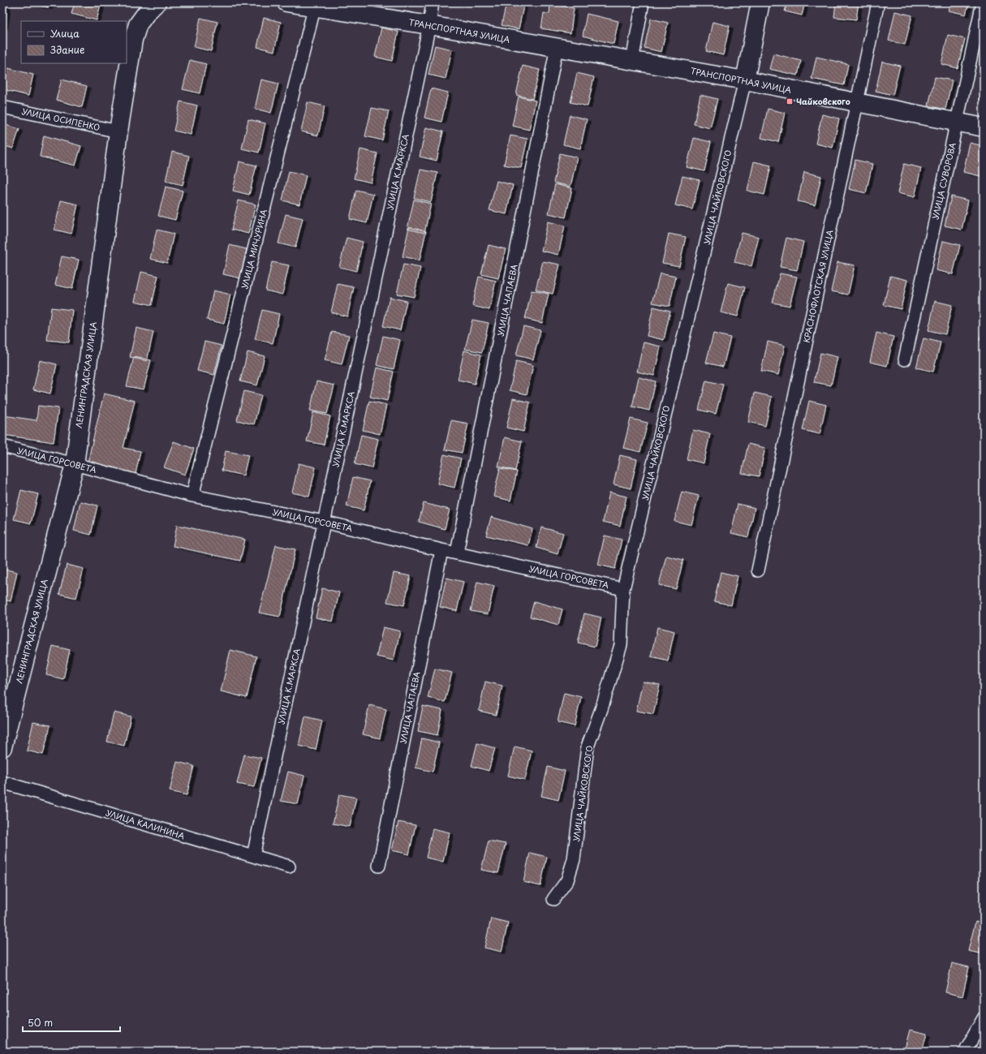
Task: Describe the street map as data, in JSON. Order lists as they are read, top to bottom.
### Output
{
  "streets": {
    "street": [
      "ТРАНСПОРТНАЯ УЛИЦА",
      "УЛИЦА ОСИПЕНКО",
      "УЛИЦА К.МАРКСА",
      "УЛИЦА СУВОРОВА",
      "УЛИЦА ЧАЙКОВСКОГО",
      "УЛИЦА МИЧУРИНА",
      "КРАСНОФЛОТСКАЯ УЛИЦА",
      "УЛИЦА ЧАПАЕВА",
      "ЛЕНИНГРАДСКАЯ УЛИЦА",
      "УЛИЦА ГОРСОВЕТА",
      "УЛИЦА КАЛИНИНА"
    ]
  },
  "crossings": [
    ["ТРАНСПОРТНАЯ УЛИЦА", "УЛИЦА К.МАРКСА"],
    ["ТРАНСПОРТНАЯ УЛИЦА", "УЛИЦА СУВОРОВА"],
    ["ТРАНСПОРТНАЯ УЛИЦА", "УЛИЦА ЧАЙКОВСКОГО"],
    ["ТРАНСПОРТНАЯ УЛИЦА", "УЛИЦА МИЧУРИНА"],
    ["ТРАНСПОРТНАЯ УЛИЦА", "КРАСНОФЛОТСКАЯ УЛИЦА"],
    ["ТРАНСПОРТНАЯ УЛИЦА", "УЛИЦА ЧАПАЕВА"],
    ["УЛИЦА ОСИПЕНКО", "ЛЕНИНГРАДСКАЯ УЛИЦА"],
    ["УЛИЦА К.МАРКСА", "УЛИЦА ГОРСОВЕТА"],
    ["УЛИЦА К.МАРКСА", "УЛИЦА КАЛИНИНА"],
    ["УЛИЦА ЧАЙКОВСКОГО", "УЛИЦА ГОРСОВЕТА"],
    ["УЛИЦА МИЧУРИНА", "УЛИЦА ГОРСОВЕТА"],
    ["УЛИЦА ЧАПАЕВА", "УЛИЦА ГОРСОВЕТА"],
    ["ЛЕНИНГРАДСКАЯ УЛИЦА", "УЛИЦА ГОРСОВЕТА"]
  ],
  "places": {
    "transit": ["Чайковского"]
  },
  "legend": ["Улица", "Здание"],
  "scale_bar": "50 m"
}
